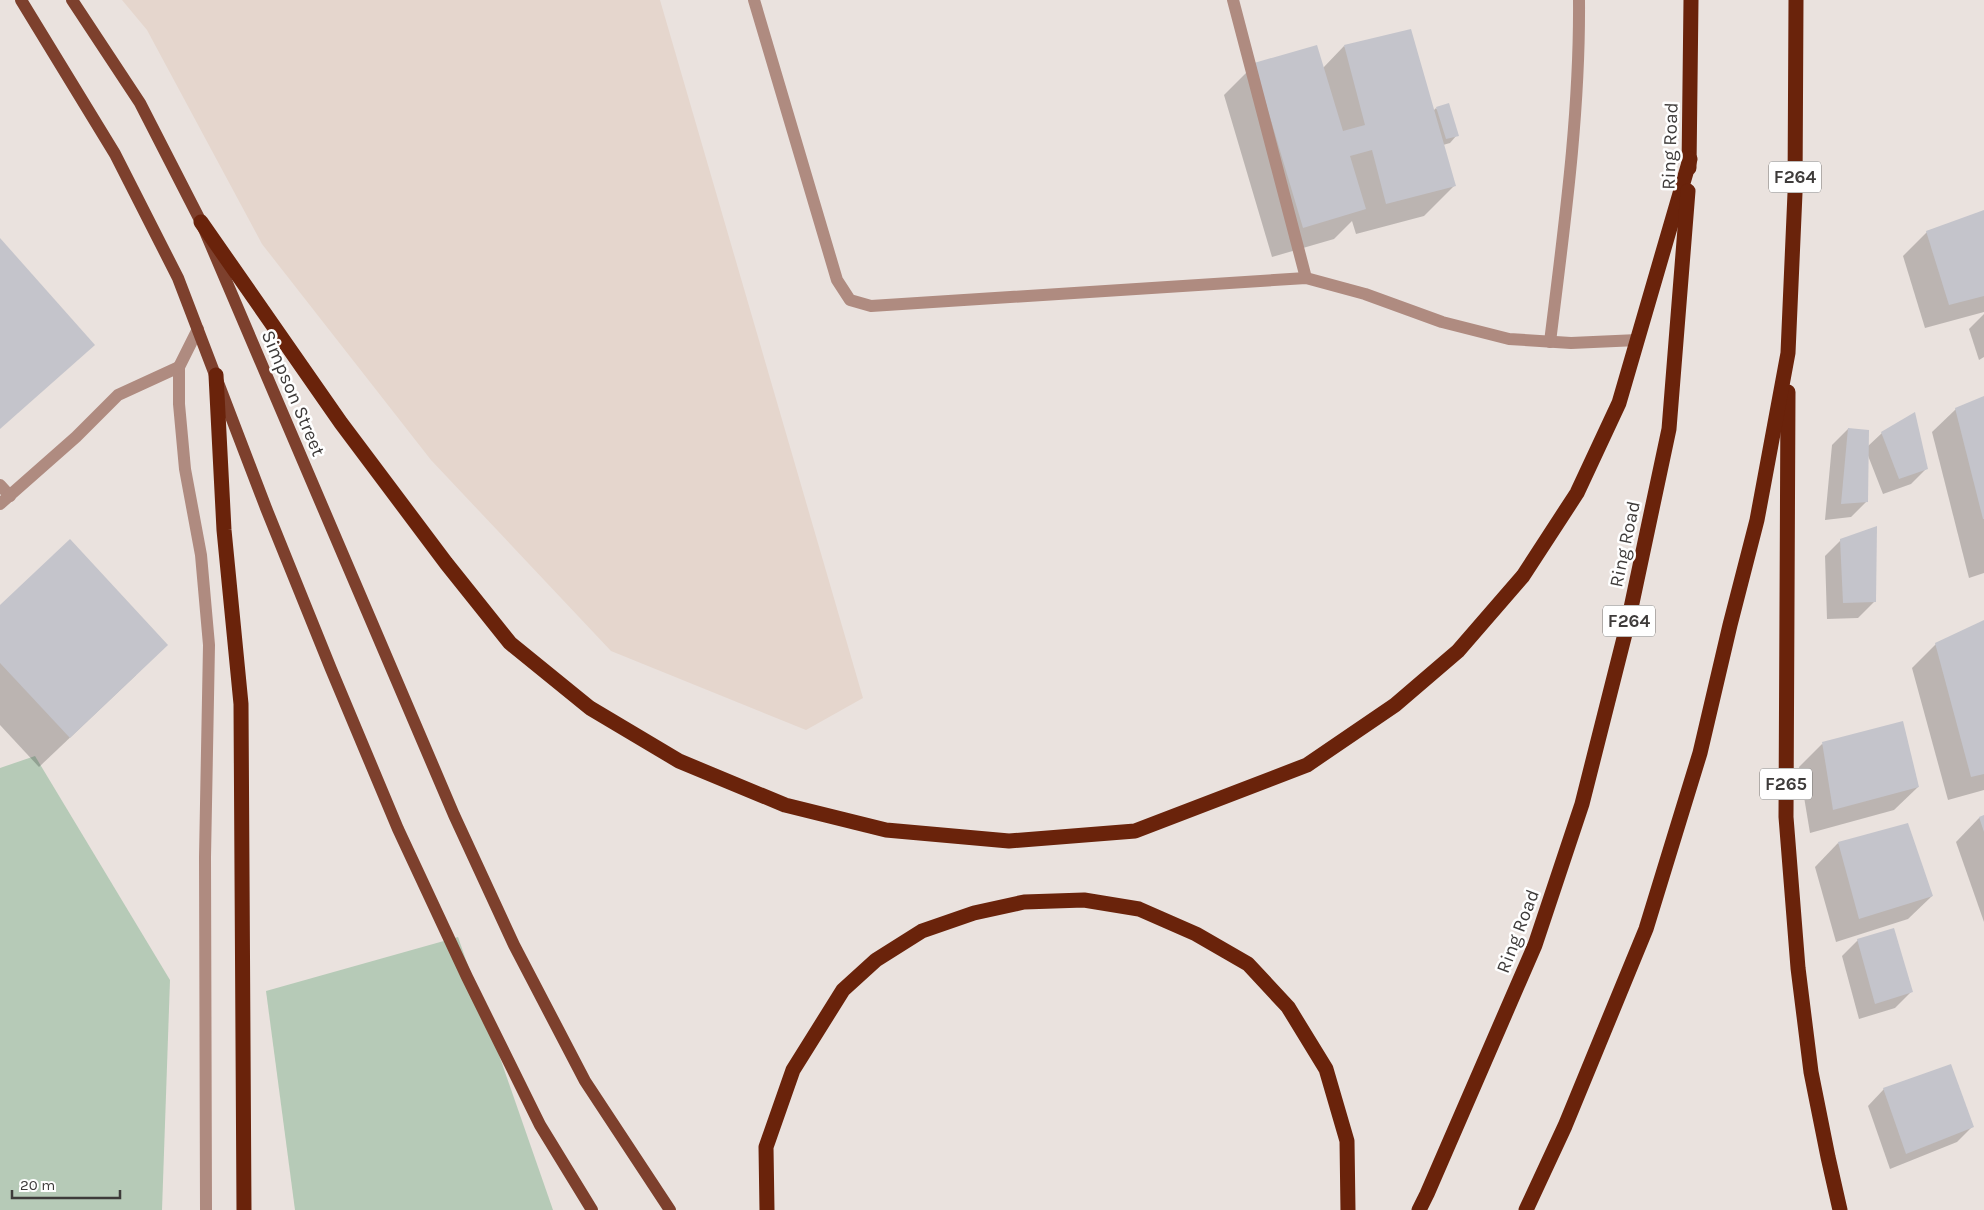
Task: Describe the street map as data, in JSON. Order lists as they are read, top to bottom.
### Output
{
  "streets": {
    "highway": ["Ring Road", "F264", "F265"],
    "main road": ["Simpson Street"]
  },
  "crossings": [
    ["F264", "F265"]
  ],
  "scale_bar": "20 m"
}
